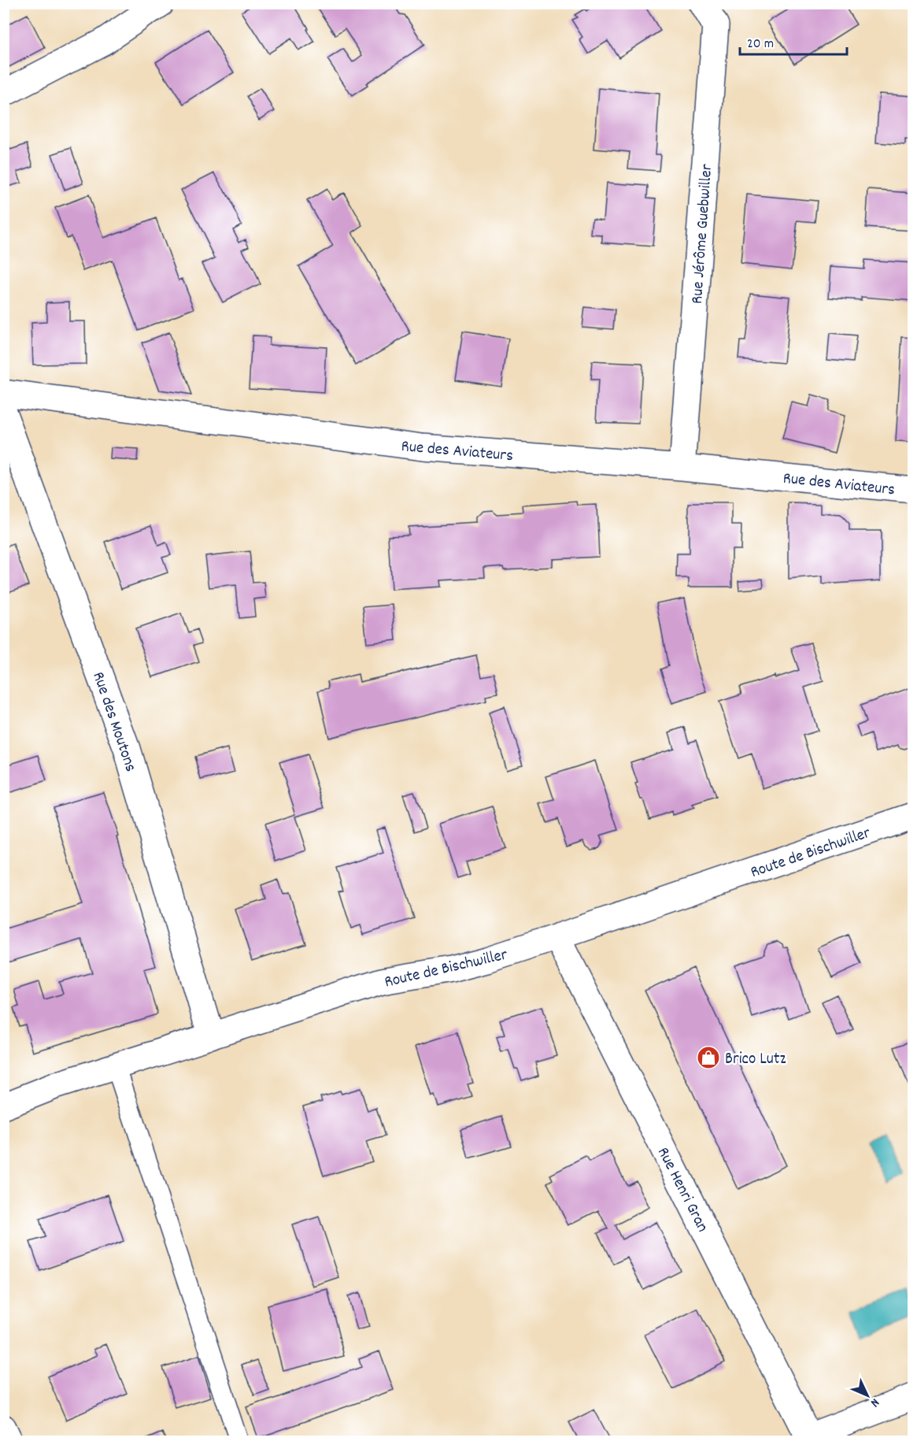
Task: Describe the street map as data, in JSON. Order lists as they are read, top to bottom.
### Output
{
  "streets": {
    "street": [
      "Rue Jérôme Guebwiller",
      "Rue des Aviateurs",
      "Rue des Moutons",
      "Route de Bischwiller",
      "Rue Henri Gran"
    ]
  },
  "crossings": [
    ["Rue Jérôme Guebwiller", "Rue des Aviateurs"],
    ["Rue des Moutons", "Route de Bischwiller"],
    ["Route de Bischwiller", "Rue Henri Gran"]
  ],
  "places": {
    "shop": ["Brico Lutz"]
  },
  "scale_bar": "20 m",
  "north": "bottom right"
}
